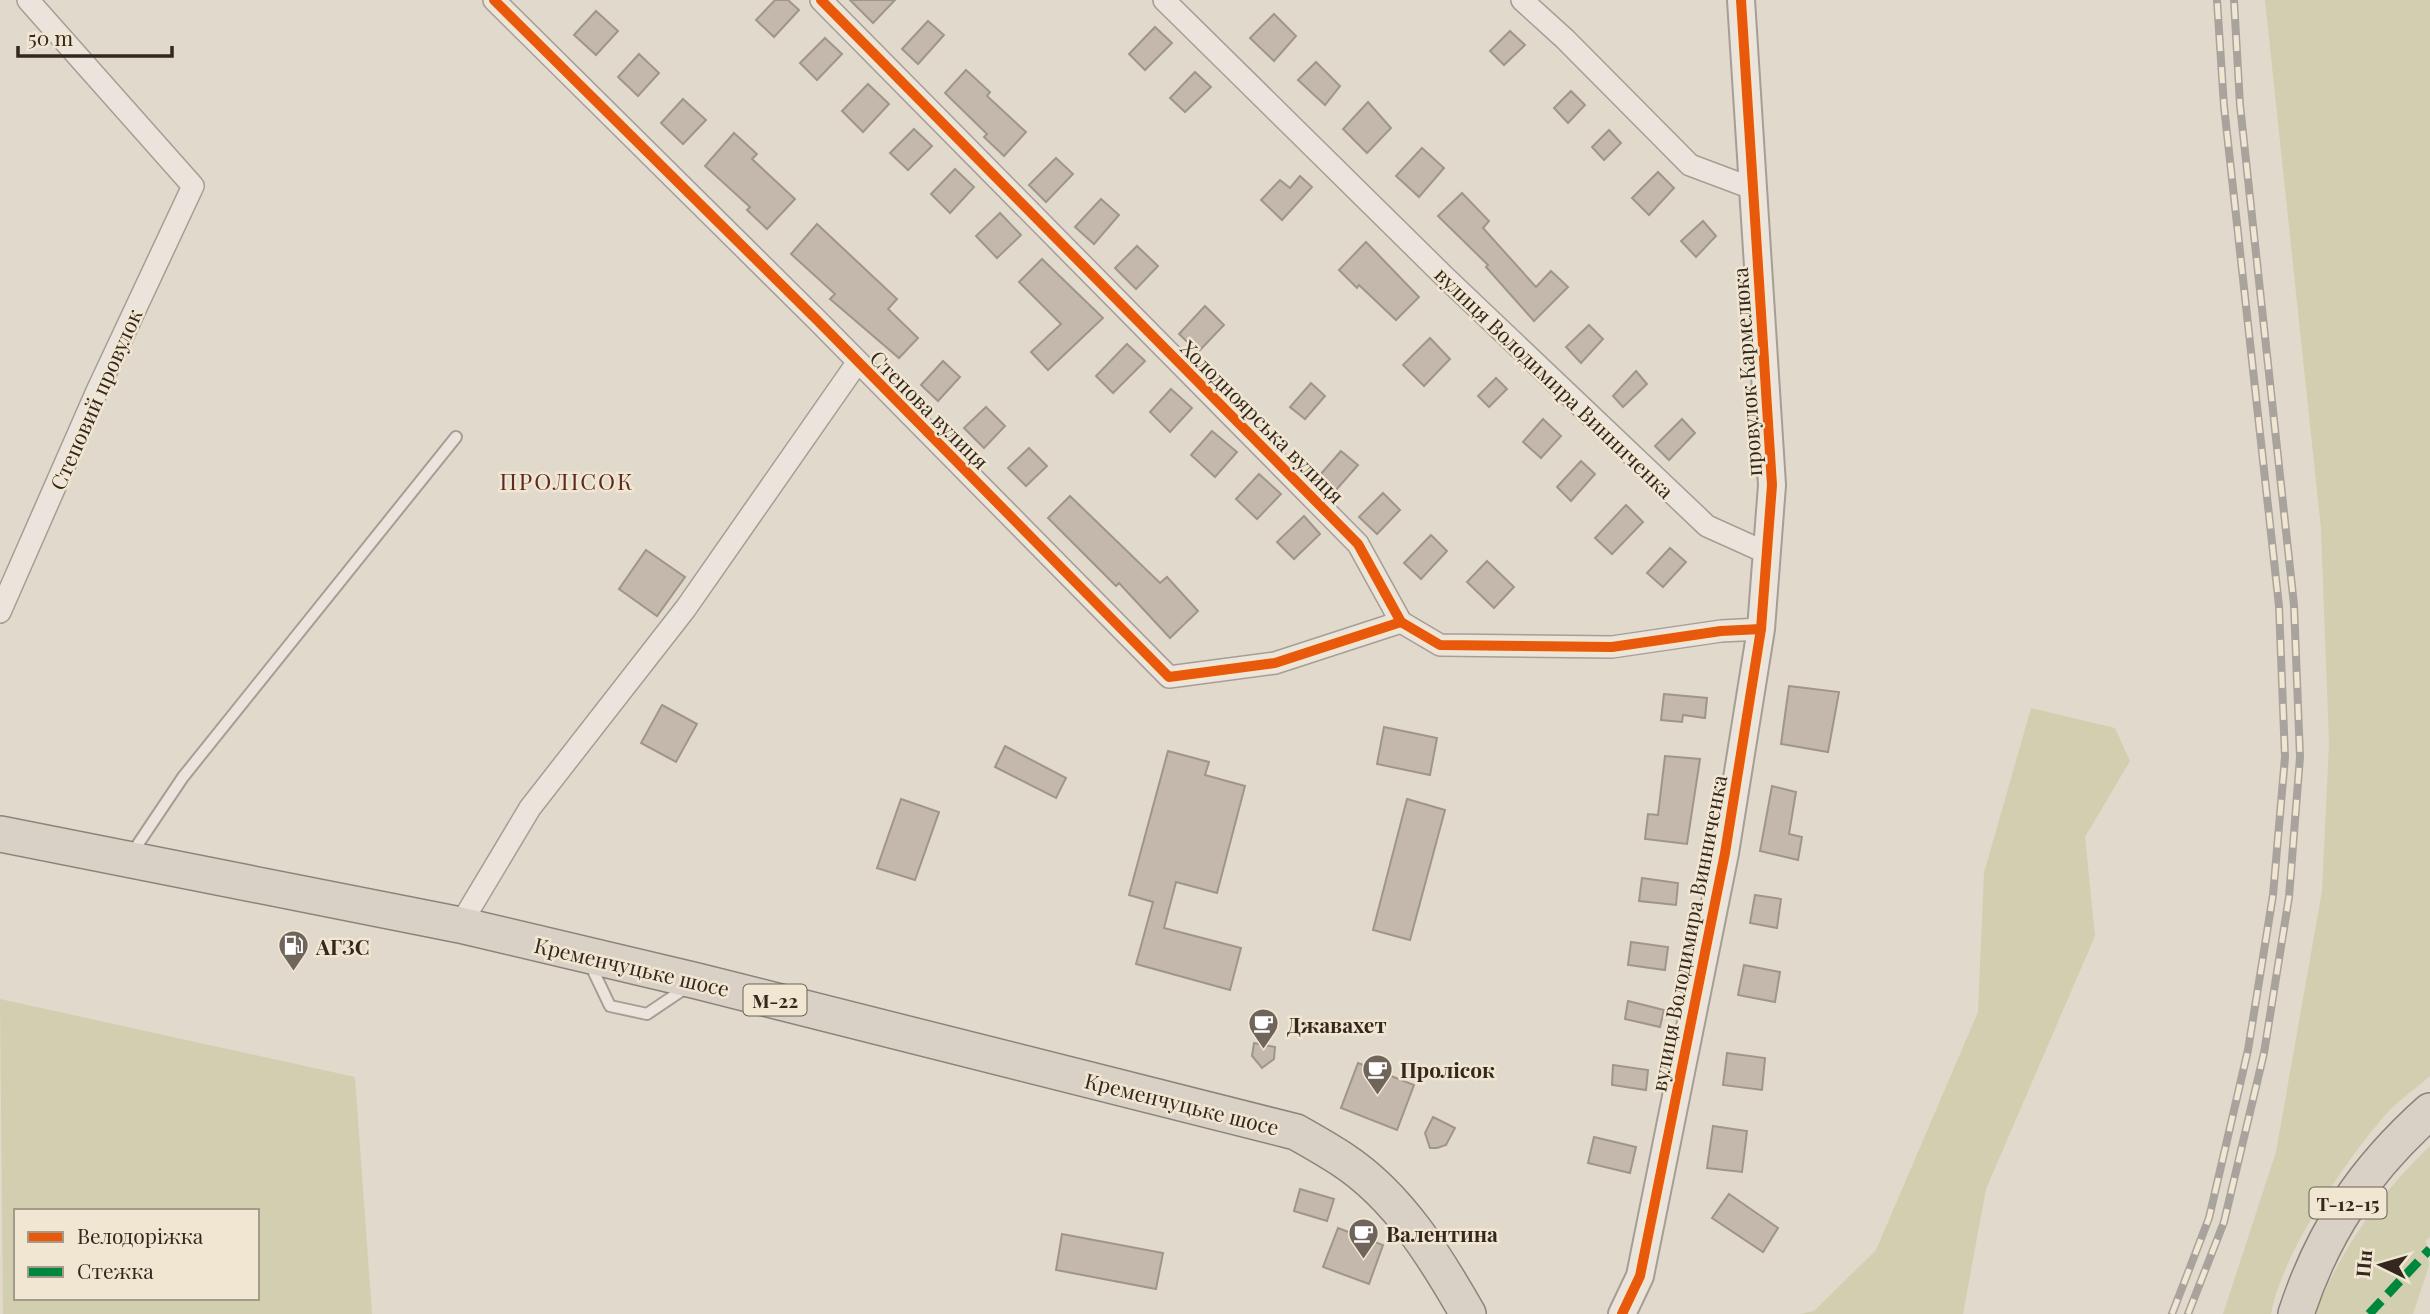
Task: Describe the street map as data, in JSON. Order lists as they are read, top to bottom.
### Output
{
  "streets": {
    "highway": ["Кременчуцьке шосе", "М-22", "Т-12-15"],
    "street": [
      "провулок Кармелюка",
      "вулиця Володимира Винниченка",
      "Степовий провулок",
      "Степова вулиця",
      "Холодноярська вулиця"
    ]
  },
  "crossings": [
    ["провулок Кармелюка", "вулиця Володимира Винниченка"],
    ["Степова вулиця", "Холодноярська вулиця"]
  ],
  "districts": ["ПРОЛІСОК"],
  "places": {
    "fuel station": ["АГЗС"],
    "cafe": ["Джавахет", "Пролісок", "Валентина"]
  },
  "legend": ["Велодоріжка", "Стежка"],
  "scale_bar": "50 m",
  "north": "left"
}
